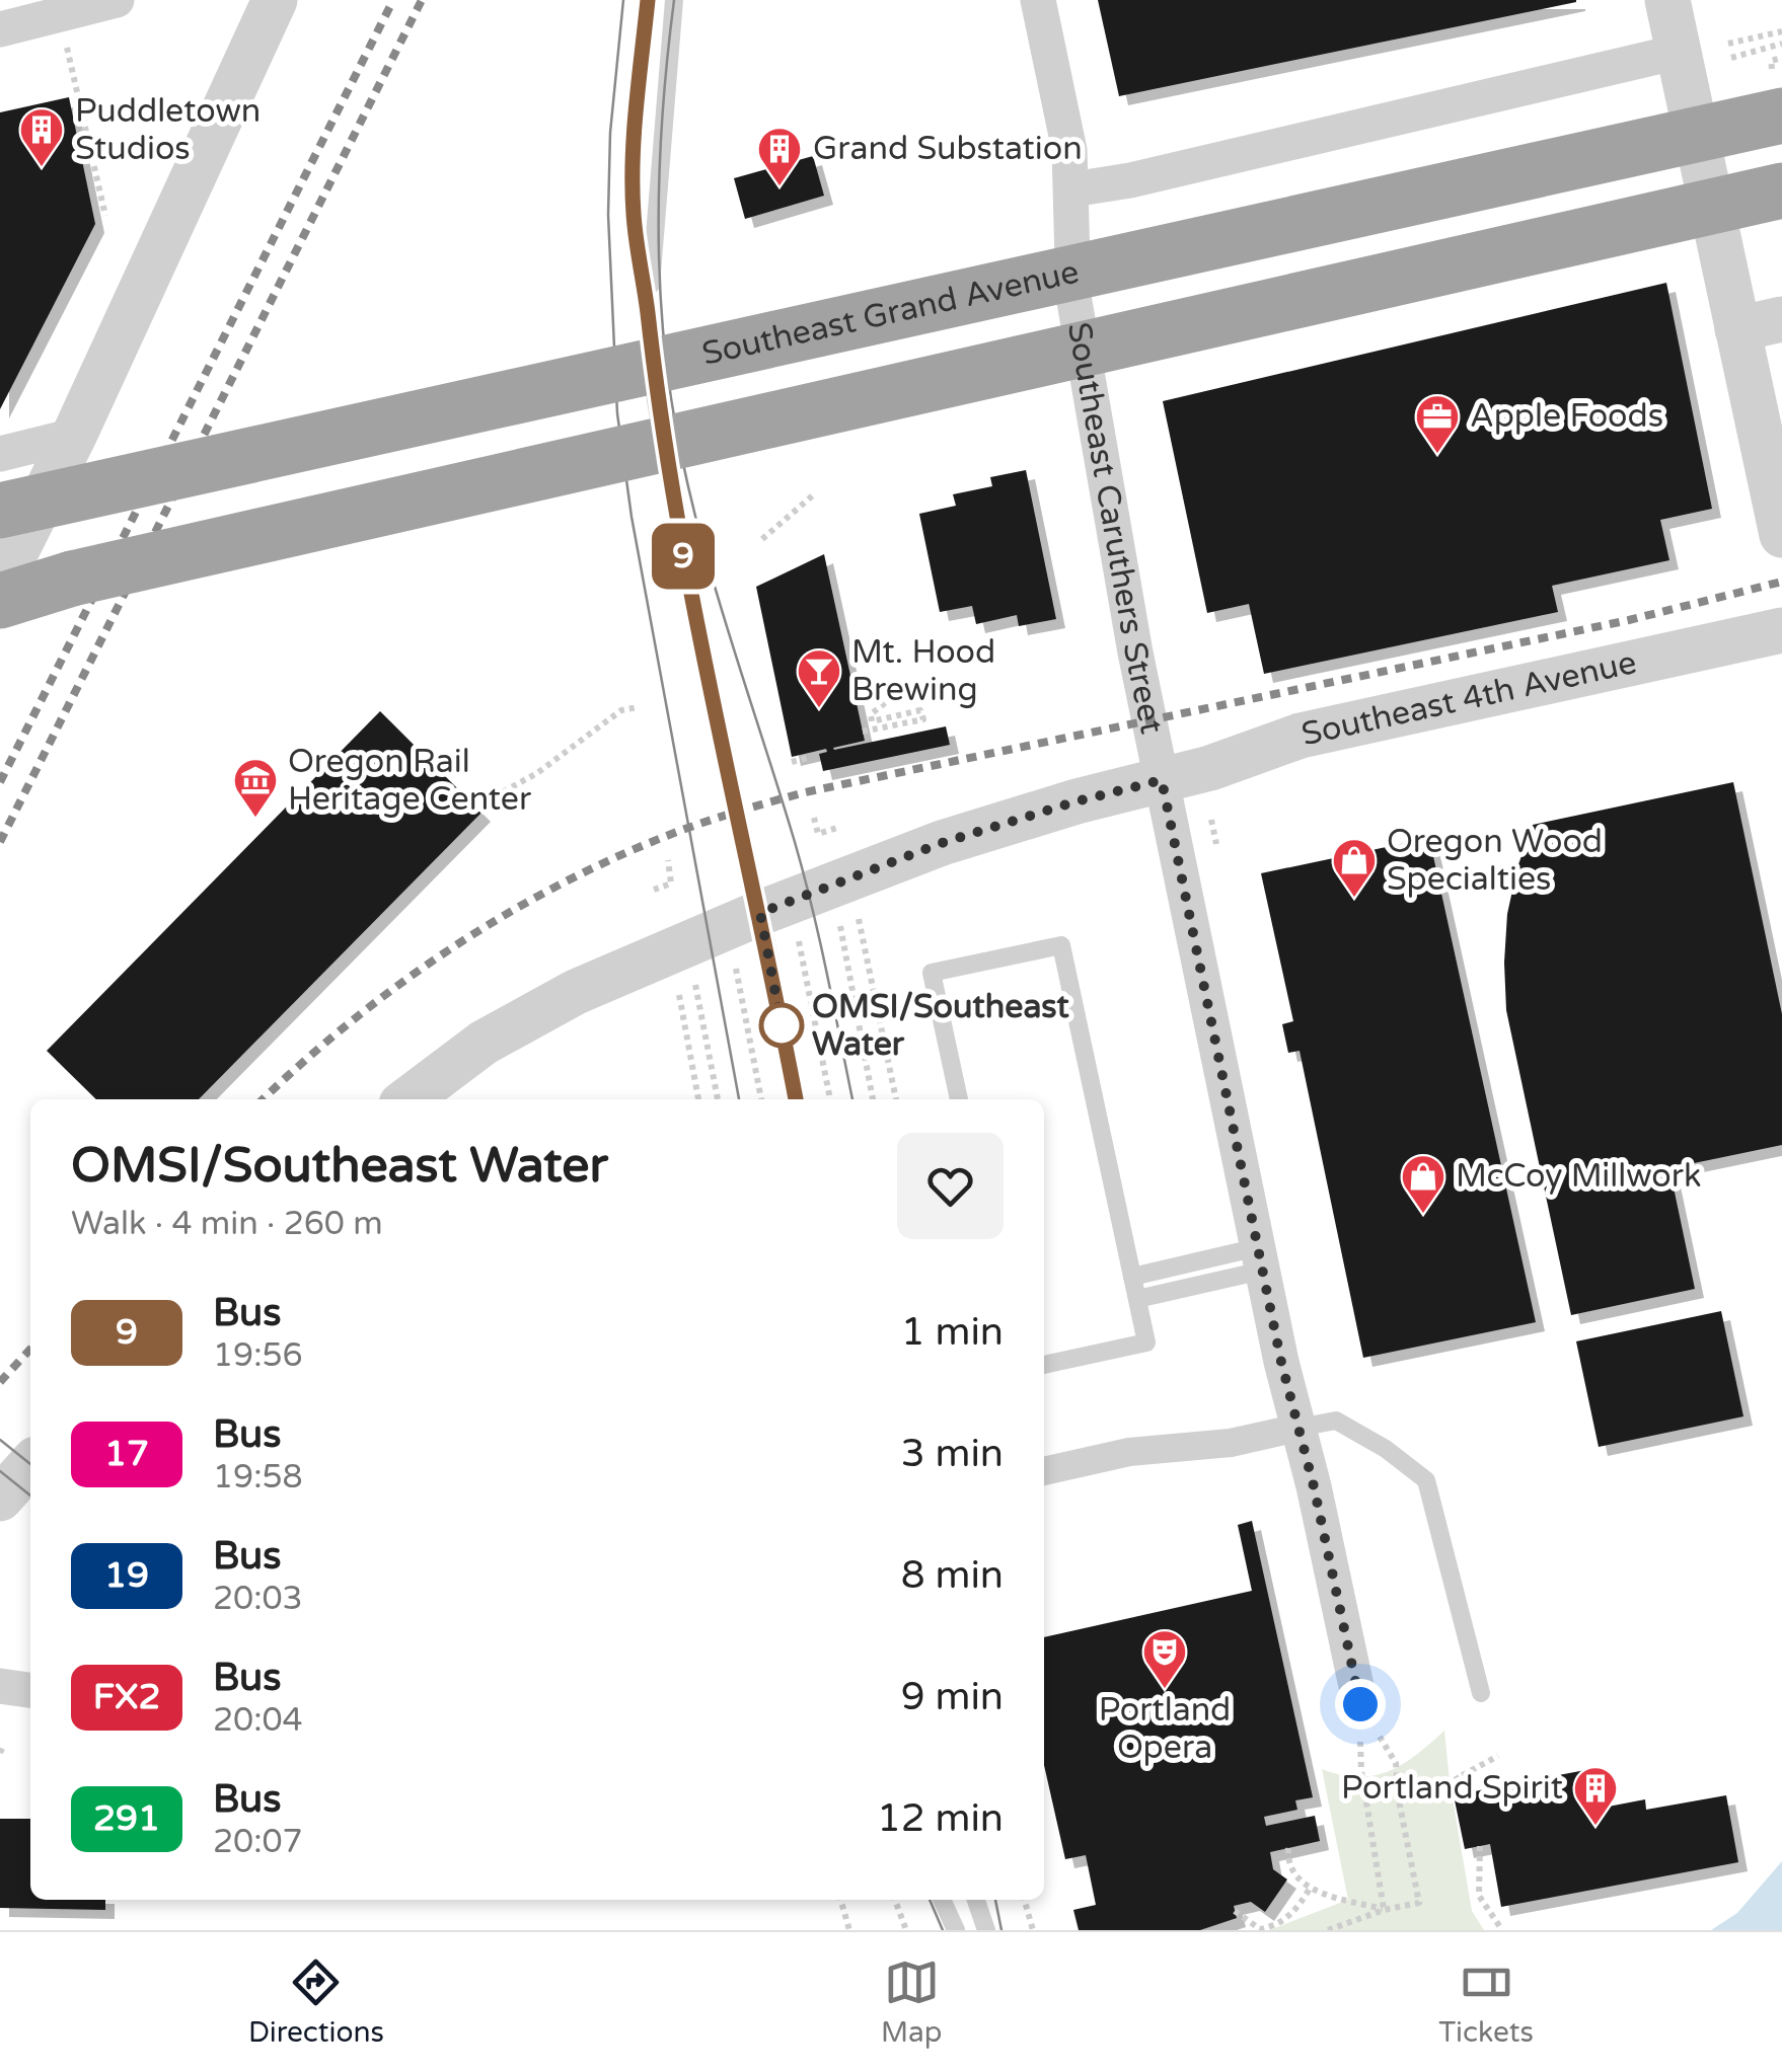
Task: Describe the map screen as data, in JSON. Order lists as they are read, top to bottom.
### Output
{
  "streets": {
    "highway": ["Southeast Grand Avenue"],
    "street": ["Southeast Caruthers Street", "Southeast 4th Avenue"]
  },
  "crossings": [
    ["Southeast Caruthers Street", "Southeast 4th Avenue"]
  ],
  "places": {
    "building": ["Puddletown Studios", "Grand Substation", "Portland Spirit"],
    "office": ["Apple Foods"],
    "bar": ["Mt. Hood Brewing"],
    "museum": ["Oregon Rail Heritage Center"],
    "shop": ["Oregon Wood Specialties", "McCoy Millwork"],
    "other": ["OMSI/Southeast Water"],
    "theatre": ["Portland Opera"]
  },
  "lines": ["bus line 9"],
  "page": {
    "on_map": "9",
    "heading": ["OMSI/Southeast Water", "Walk · 4 min · 260 m"],
    "list": [
      {
        "mark": "9",
        "name": "Bus",
        "note": "19:56",
        "value": "1 min"
      },
      {
        "mark": "17",
        "name": "Bus",
        "note": "19:58",
        "value": "3 min"
      },
      {
        "mark": "19",
        "name": "Bus",
        "note": "20:03",
        "value": "8 min"
      },
      {
        "mark": "FX2",
        "name": "Bus",
        "note": "20:04",
        "value": "9 min"
      },
      {
        "mark": "291",
        "name": "Bus",
        "note": "20:07",
        "value": "12 min"
      }
    ],
    "tabs": ["Directions", "Map", "Tickets"]
  }
}
